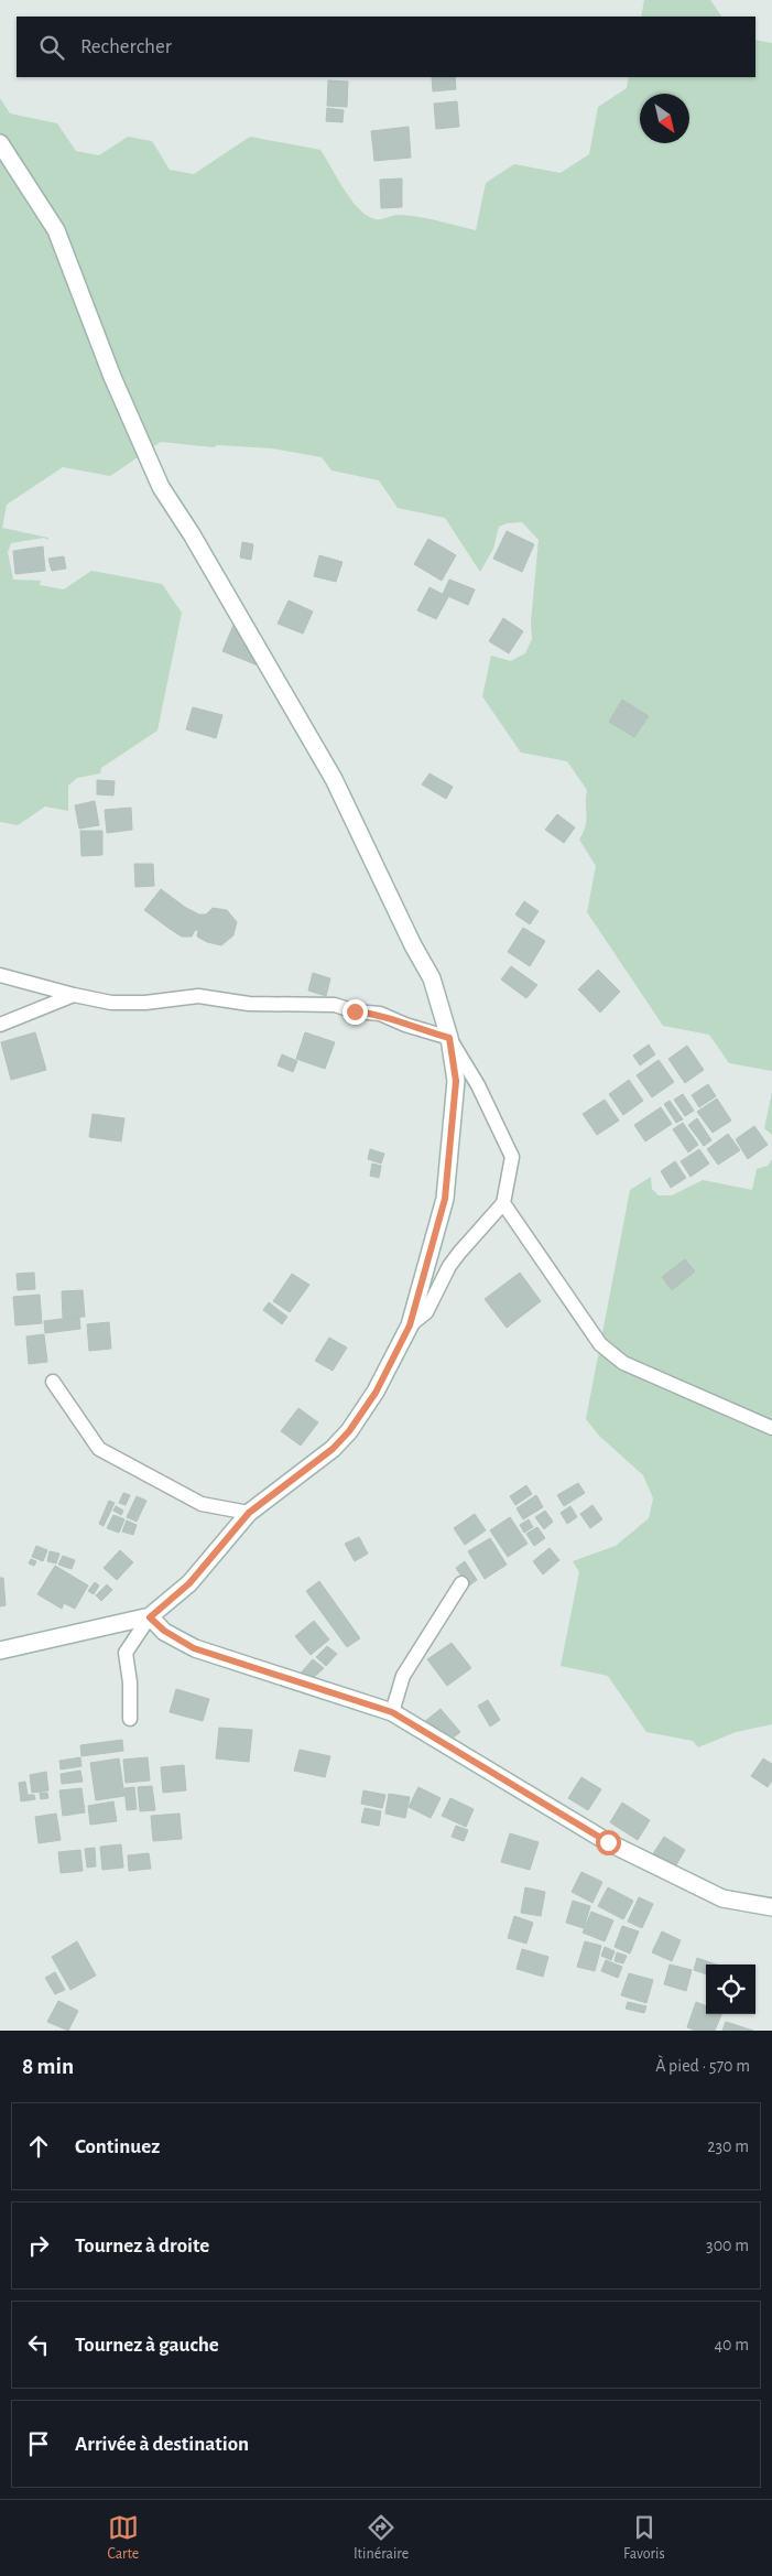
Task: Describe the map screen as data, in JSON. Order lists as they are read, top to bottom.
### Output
{
  "north": "bottom right",
  "page": {
    "search": "Rechercher",
    "heading": ["8 min", "À pied · 570 m"],
    "list": [
      ["Continuez", "230 m"],
      ["Tournez à droite", "300 m"],
      ["Tournez à gauche", "40 m"],
      "Arrivée à destination"
    ],
    "nav": ["Carte", "Itinéraire", "Favoris"]
  }
}
